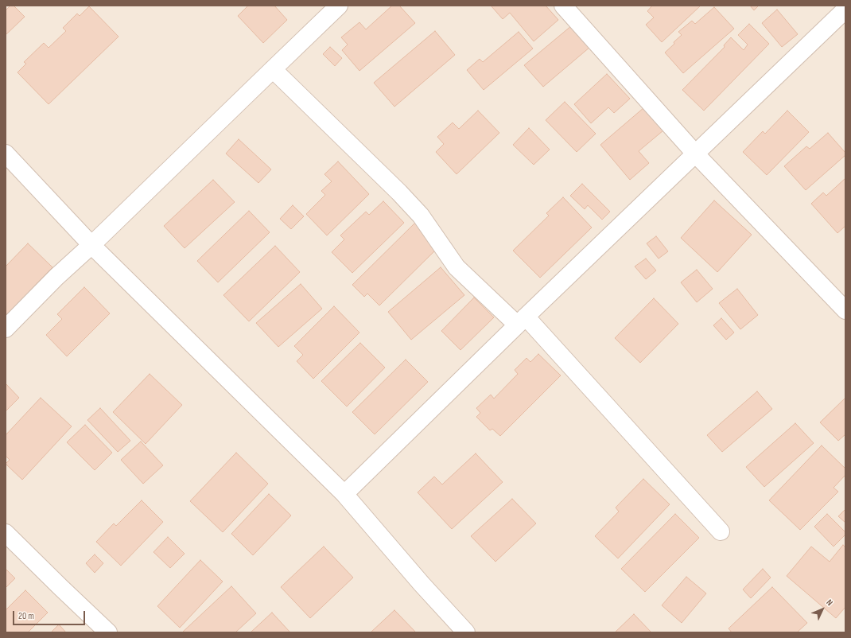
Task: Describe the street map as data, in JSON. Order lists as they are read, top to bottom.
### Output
{
  "scale_bar": "20 m",
  "north": "top right"
}
